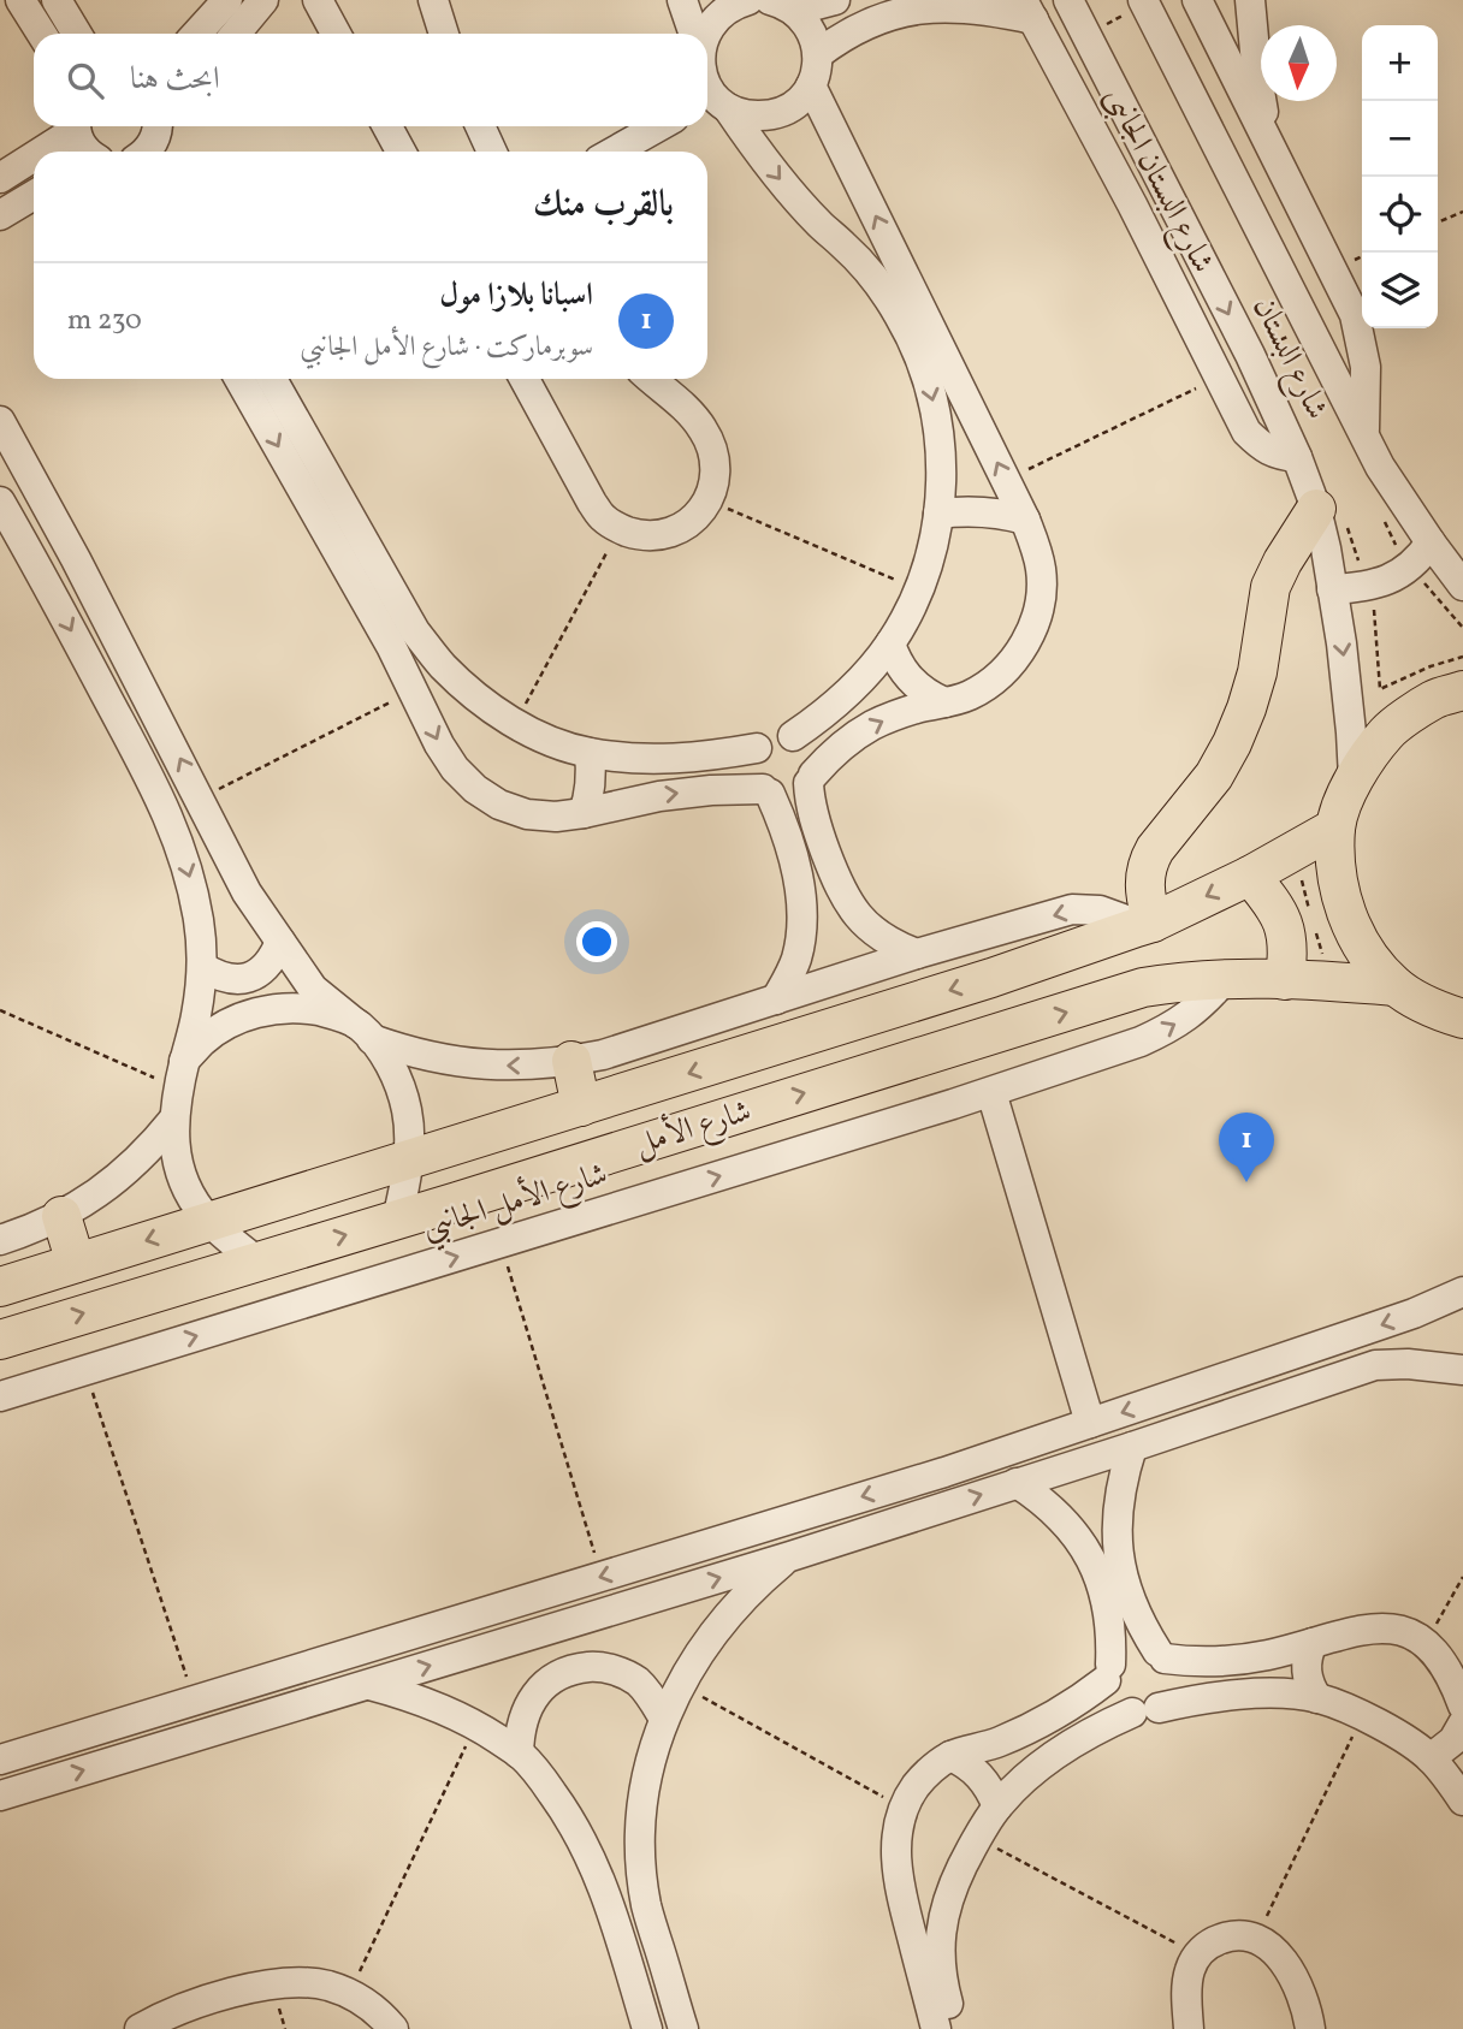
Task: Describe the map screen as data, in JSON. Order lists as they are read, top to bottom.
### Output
{
  "streets": {
    "main road": ["شارع الأمل"],
    "street": ["شارع البستان الجانبى", "شارع البستان", "شارع الأمل الجانبي"]
  },
  "crossings": [
    ["شارع البستان الجانبى", "شارع البستان"],
    ["شارع الأمل", "شارع الأمل الجانبي"]
  ],
  "north": "bottom",
  "page": {
    "map_buttons": ["+", "−"],
    "search": "ابحث هنا",
    "heading": "بالقرب منك",
    "list": [
      {
        "mark": "1",
        "name": "اسبانا بلازا مول",
        "note": "سوبرماركت · شارع الأمل الجانبي",
        "value": "230 m"
      }
    ],
    "pins": "1"
  }
}
